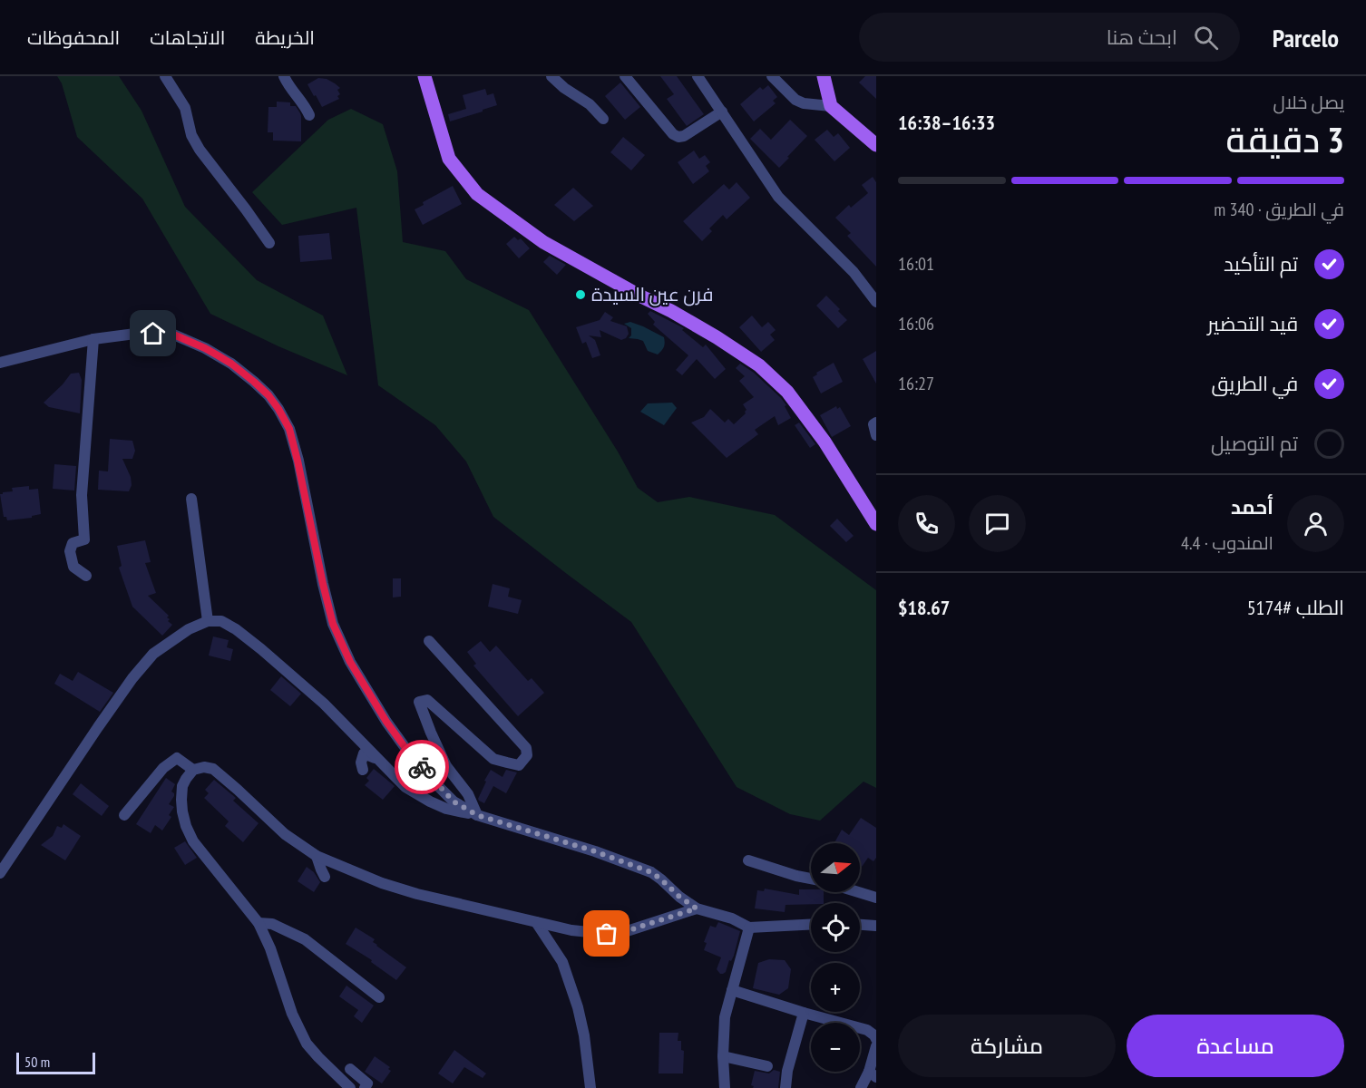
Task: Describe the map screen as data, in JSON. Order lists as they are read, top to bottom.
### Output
{
  "places": ["فرن عين السيدة"],
  "scale_bar": "50 m",
  "north": "right",
  "page": {
    "header": "Parcelo",
    "search": "ابحث هنا",
    "nav": ["الخريطة", "الاتجاهات", "المحفوظات"],
    "heading": ["3 دقيقة", "يصل خلال", "16:33–16:38"],
    "panel": [
      "أحمد",
      "المندوب · 4.4",
      "الطلب #5174",
      "$18.67"
    ],
    "bar": "في الطريق · 340 m",
    "list": [
      ["تم التأكيد", "16:01"],
      ["قيد التحضير", "16:06"],
      ["في الطريق", "16:27"],
      "تم التوصيل"
    ],
    "map_buttons": ["+", "−"],
    "buttons": ["مساعدة", "مشاركة"],
    "scale": "50 m"
  }
}
